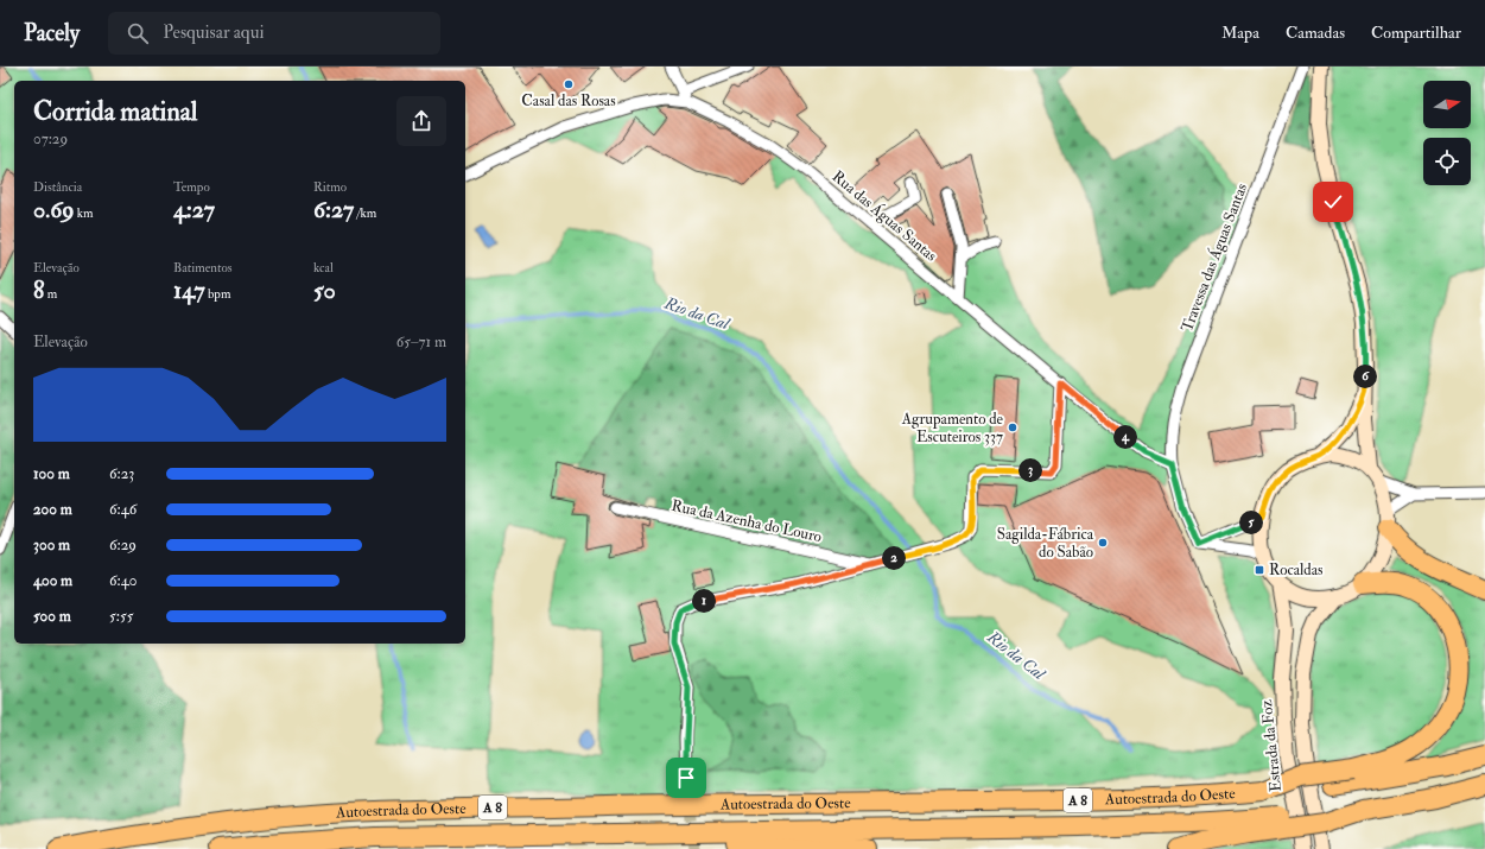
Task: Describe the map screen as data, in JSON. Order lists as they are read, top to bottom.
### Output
{
  "streets": {
    "highway": ["Autoestrada do Oeste", "A 8"],
    "main road": ["Estrada da Foz"],
    "street": ["Rua das Águas Santas", "Travessa das Águas Santas", "Rua da Azenha do Louro"]
  },
  "crossings": [
    ["Rua das Águas Santas", "Travessa das Águas Santas"]
  ],
  "water": ["Rio da Cal"],
  "places": {
    "other": ["Casal das Rosas", "Agrupamento de Escuteiros 337", "Sagilda-Fábrica do Sabão"],
    "transit": ["Rocaldas"]
  },
  "north": "right",
  "page": {
    "header": "Pacely",
    "search": "Pesquisar aqui",
    "nav": ["Mapa", "Camadas", "Compartilhar"],
    "heading": ["Corrida matinal", "07:29"],
    "stats": [
      ["Distância", "0.69 km"],
      ["Tempo", "4:27"],
      ["Ritmo", "6:27 /km"],
      ["Elevação", "8 m"],
      ["Batimentos", "147 bpm"],
      ["kcal", "50"]
    ],
    "chart": ["Elevação", "65–71 m"],
    "pins": [
      "6",
      "4",
      "3",
      "5",
      "2",
      "1"
    ],
    "list": [
      {
        "name": "100 m",
        "note": "6:23"
      },
      {
        "name": "200 m",
        "note": "6:46"
      },
      {
        "name": "300 m",
        "note": "6:29"
      },
      {
        "name": "400 m",
        "note": "6:40"
      },
      {
        "name": "500 m",
        "note": "5:55"
      }
    ]
  }
}
